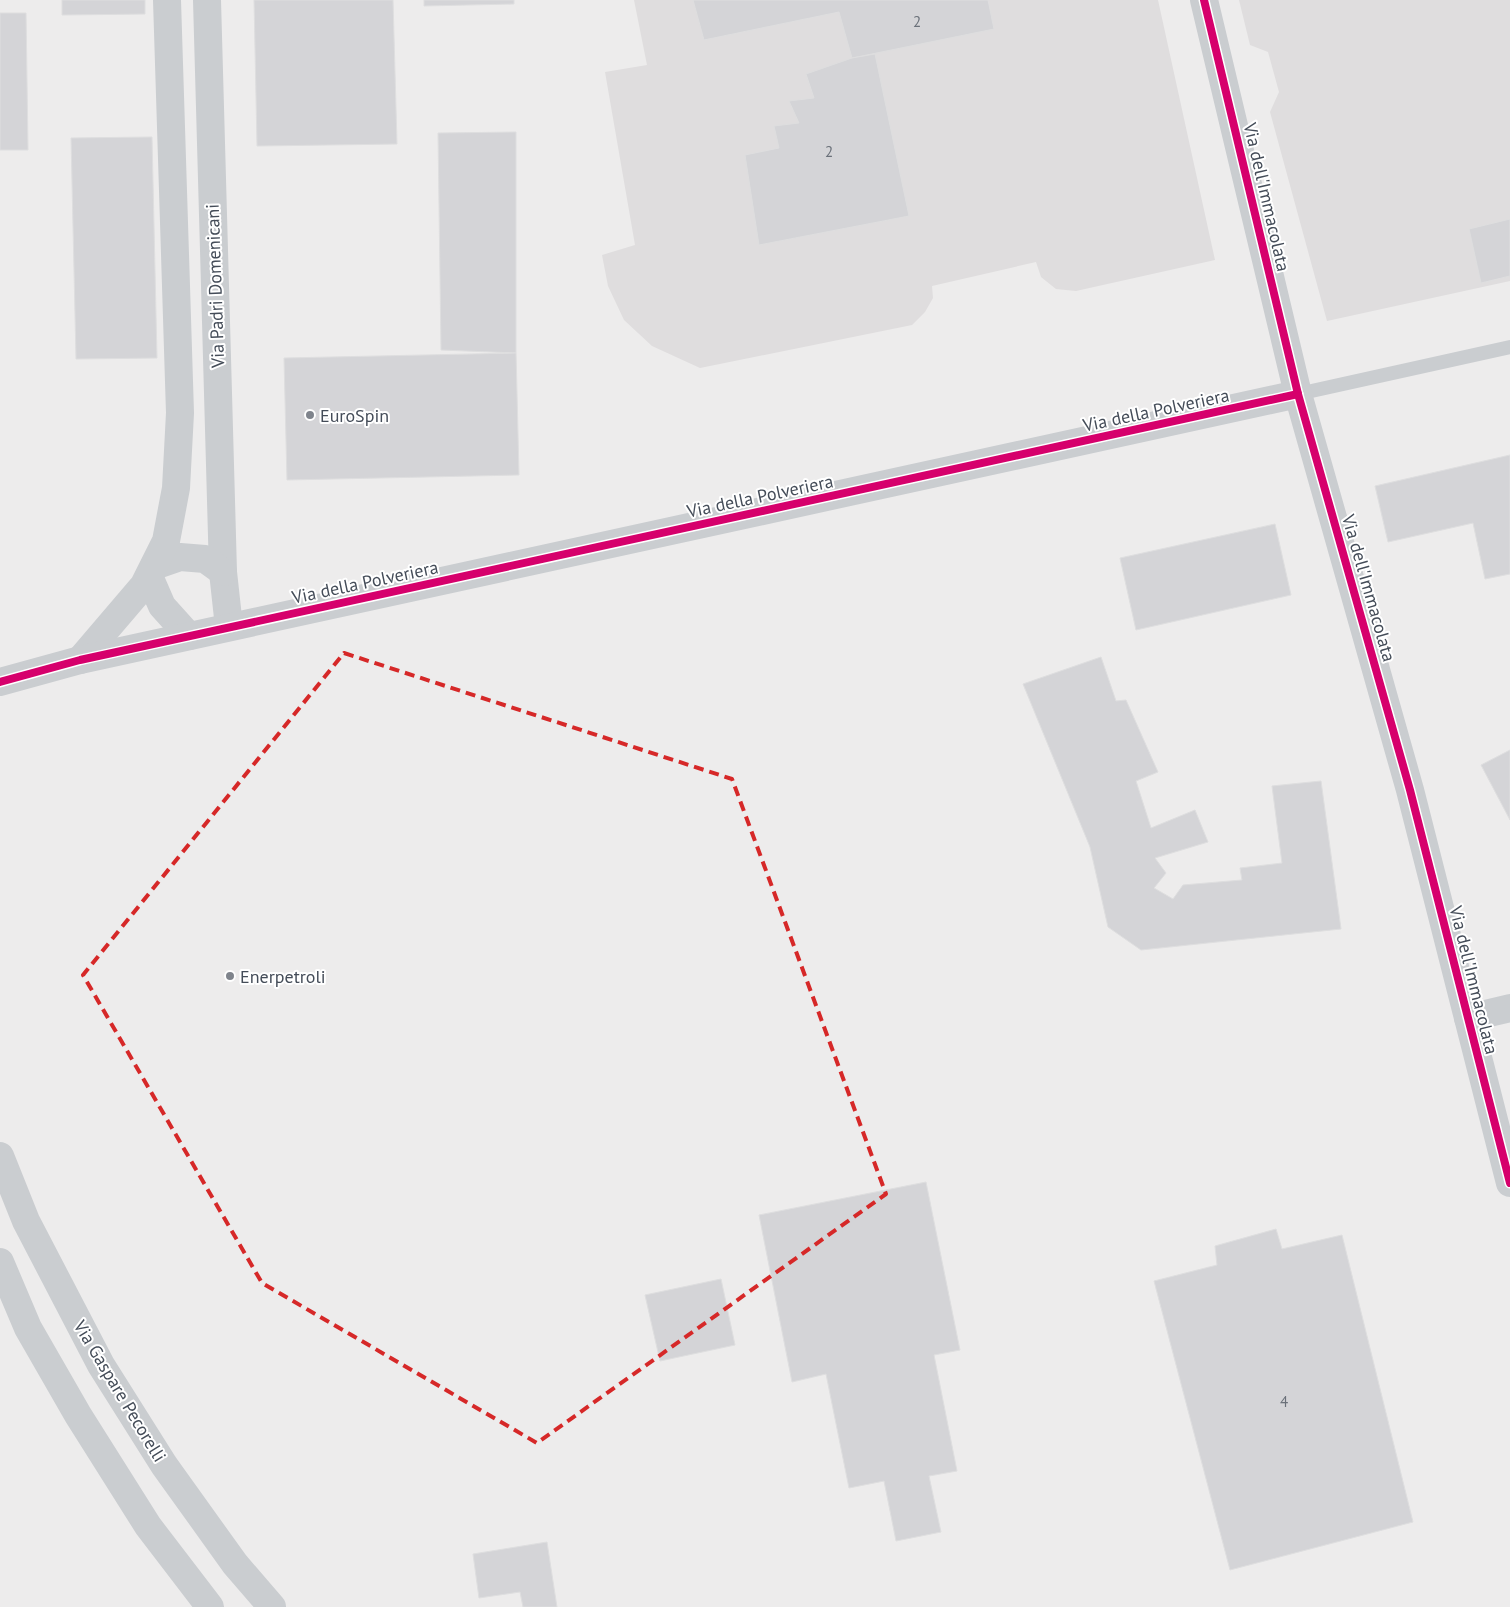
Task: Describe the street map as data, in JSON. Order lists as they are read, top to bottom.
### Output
{
  "streets": {
    "street": [
      "Via dell'Immacolata",
      "Via Padri Domenicani",
      "Via della Polveriera",
      "Via Gaspare Pecorelli"
    ]
  },
  "crossings": [
    ["Via dell'Immacolata", "Via della Polveriera"],
    ["Via Padri Domenicani", "Via della Polveriera"]
  ],
  "places": ["EuroSpin", "Enerpetroli"],
  "house_numbers": ["2", "2", "4"]
}
